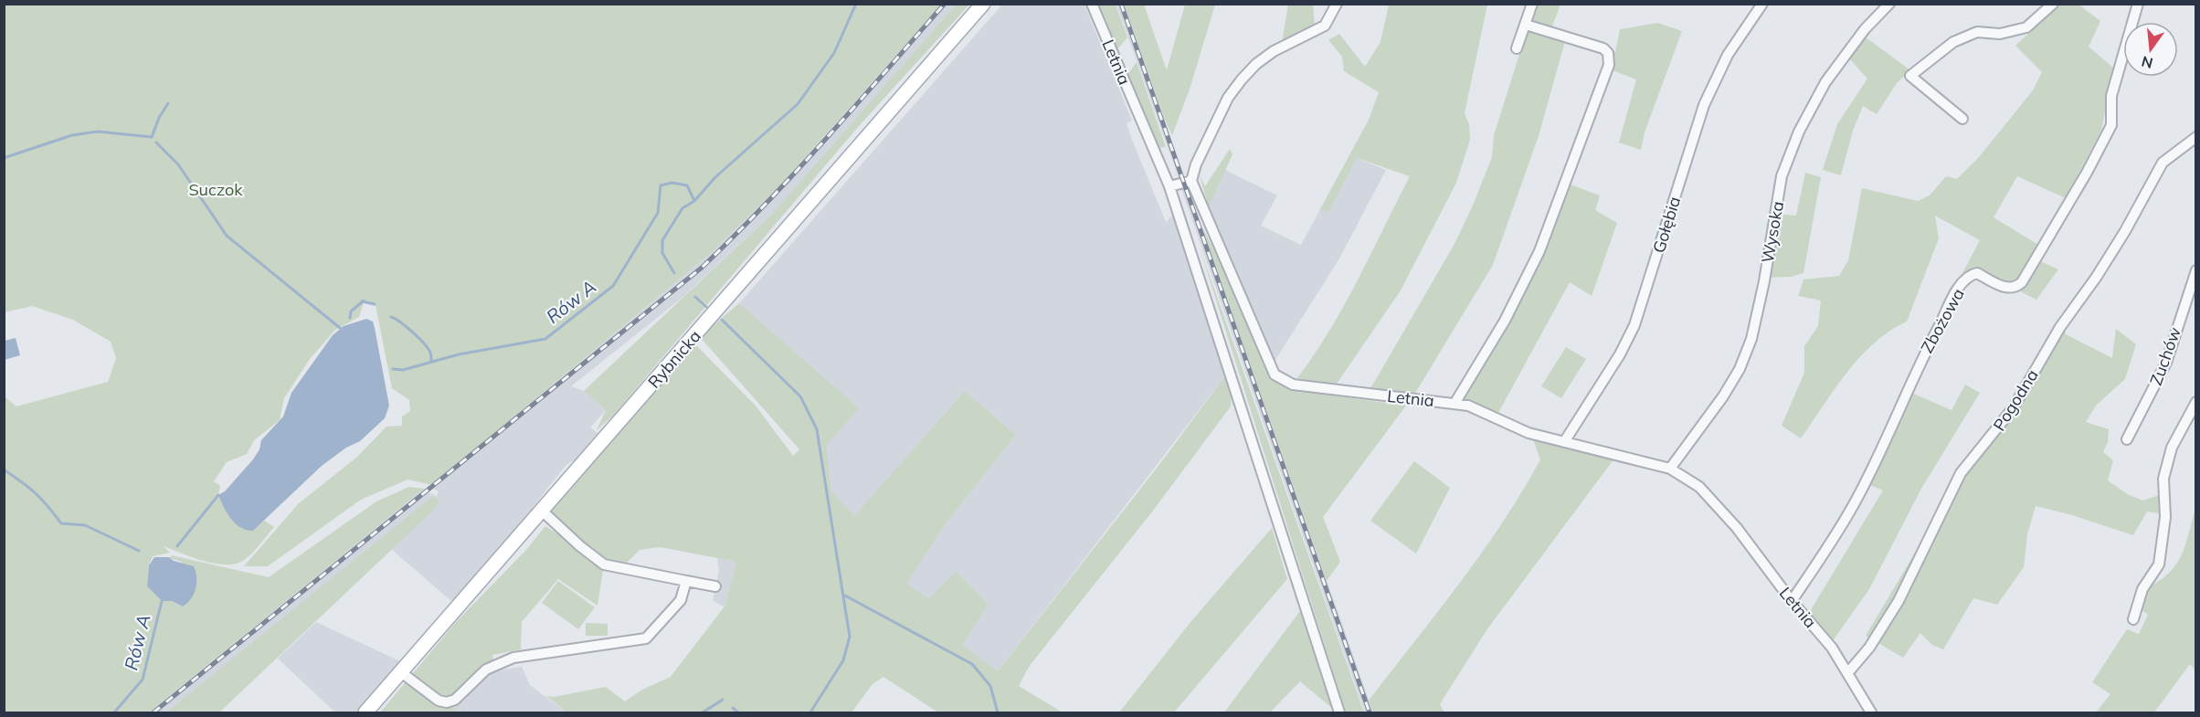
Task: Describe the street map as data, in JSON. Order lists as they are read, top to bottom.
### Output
{
  "streets": {
    "main road": ["Rybnicka"],
    "street": [
      "Letnia",
      "Gołębia",
      "Wysoka",
      "Zbożowa",
      "Zuchów",
      "Pogodna"
    ]
  },
  "crossings": [
    ["Letnia", "Gołębia"],
    ["Letnia", "Wysoka"],
    ["Letnia", "Zbożowa"],
    ["Letnia", "Pogodna"]
  ],
  "water": ["Rów A"],
  "parks": ["Suczok"],
  "north": "bottom"
}
